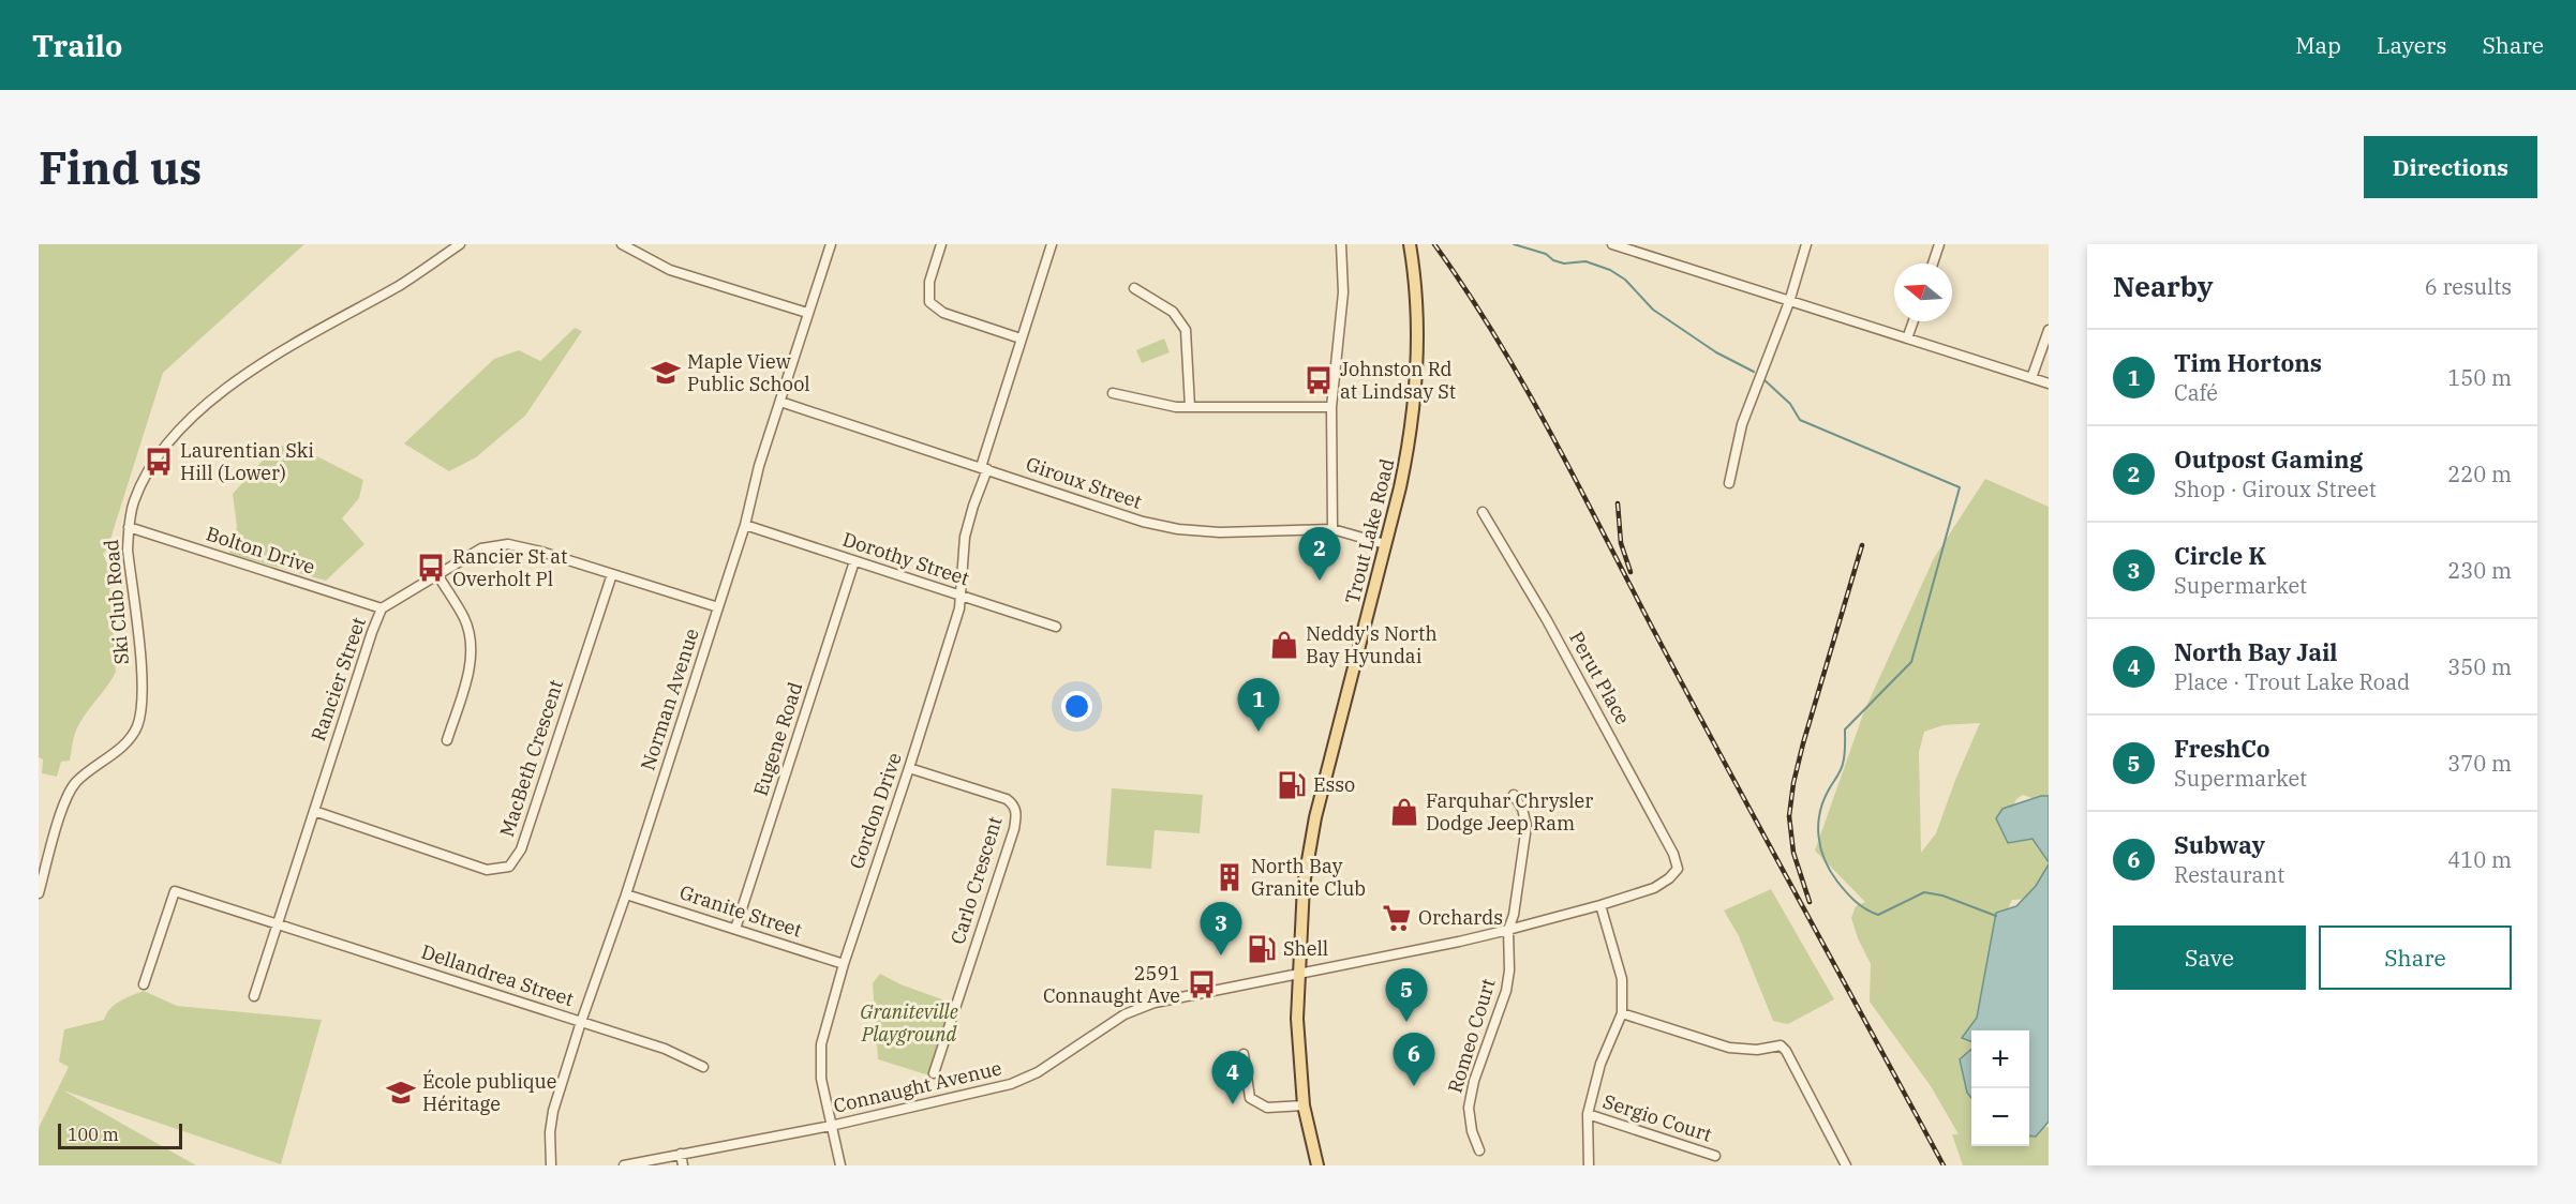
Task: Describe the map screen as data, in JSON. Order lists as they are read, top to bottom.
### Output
{
  "streets": {
    "main road": ["Trout Lake Road"],
    "street": [
      "Giroux Street",
      "Bolton Drive",
      "Dorothy Street",
      "Ski Club Road",
      "Perut Place",
      "Rancier Street",
      "Norman Avenue",
      "Eugene Road",
      "MacBeth Crescent",
      "Gordon Drive",
      "Carlo Crescent",
      "Granite Street",
      "Dellandrea Street",
      "Romeo Court",
      "Connaught Avenue",
      "Sergio Court"
    ]
  },
  "crossings": [
    ["Giroux Street", "Trout Lake Road"],
    ["Giroux Street", "Norman Avenue"],
    ["Giroux Street", "Gordon Drive"],
    ["Trout Lake Road", "Connaught Avenue"],
    ["Bolton Drive", "Ski Club Road"],
    ["Bolton Drive", "Rancier Street"],
    ["Dorothy Street", "Norman Avenue"],
    ["Dorothy Street", "Eugene Road"],
    ["Dorothy Street", "Gordon Drive"],
    ["Perut Place", "Connaught Avenue"],
    ["Rancier Street", "Norman Avenue"],
    ["Rancier Street", "MacBeth Crescent"],
    ["Rancier Street", "Dellandrea Street"],
    ["Norman Avenue", "Granite Street"],
    ["Norman Avenue", "Dellandrea Street"],
    ["Eugene Road", "Granite Street"],
    ["Gordon Drive", "Carlo Crescent"],
    ["Gordon Drive", "Granite Street"],
    ["Gordon Drive", "Connaught Avenue"],
    ["Romeo Court", "Connaught Avenue"]
  ],
  "parks": ["Graniteville Playground"],
  "places": {
    "school or university": ["Maple View Public School", "École publique Héritage"],
    "bus stop": [
      "Johnston Rd at Lindsay St",
      "Laurentian Ski Hill (Lower)",
      "Rancier St at Overholt Pl",
      "2591 Connaught Ave"
    ],
    "shop": ["Neddy's North Bay Hyundai", "Farquhar Chrysler Dodge Jeep Ram"],
    "fuel station": ["Esso", "Shell"],
    "building": ["North Bay Granite Club"],
    "supermarket": ["Orchards"]
  },
  "scale_bar": "100 m",
  "north": "left",
  "page": {
    "header": "Trailo",
    "nav": ["Map", "Layers", "Share"],
    "buttons": [
      "Directions",
      ["Save", "Share"]
    ],
    "title": "Find us",
    "heading": ["Nearby", "6 results"],
    "list": [
      {
        "mark": "1",
        "name": "Tim Hortons",
        "note": "Café",
        "value": "150 m"
      },
      {
        "mark": "2",
        "name": "Outpost Gaming",
        "note": "Shop · Giroux Street",
        "value": "220 m"
      },
      {
        "mark": "3",
        "name": "Circle K",
        "note": "Supermarket",
        "value": "230 m"
      },
      {
        "mark": "4",
        "name": "North Bay Jail",
        "note": "Place · Trout Lake Road",
        "value": "350 m"
      },
      {
        "mark": "5",
        "name": "FreshCo",
        "note": "Supermarket",
        "value": "370 m"
      },
      {
        "mark": "6",
        "name": "Subway",
        "note": "Restaurant",
        "value": "410 m"
      }
    ],
    "pins": [
      "2",
      "1",
      "3",
      "5",
      "6",
      "4"
    ],
    "map_buttons": ["+", "−"],
    "scale": "100 m"
  }
}
